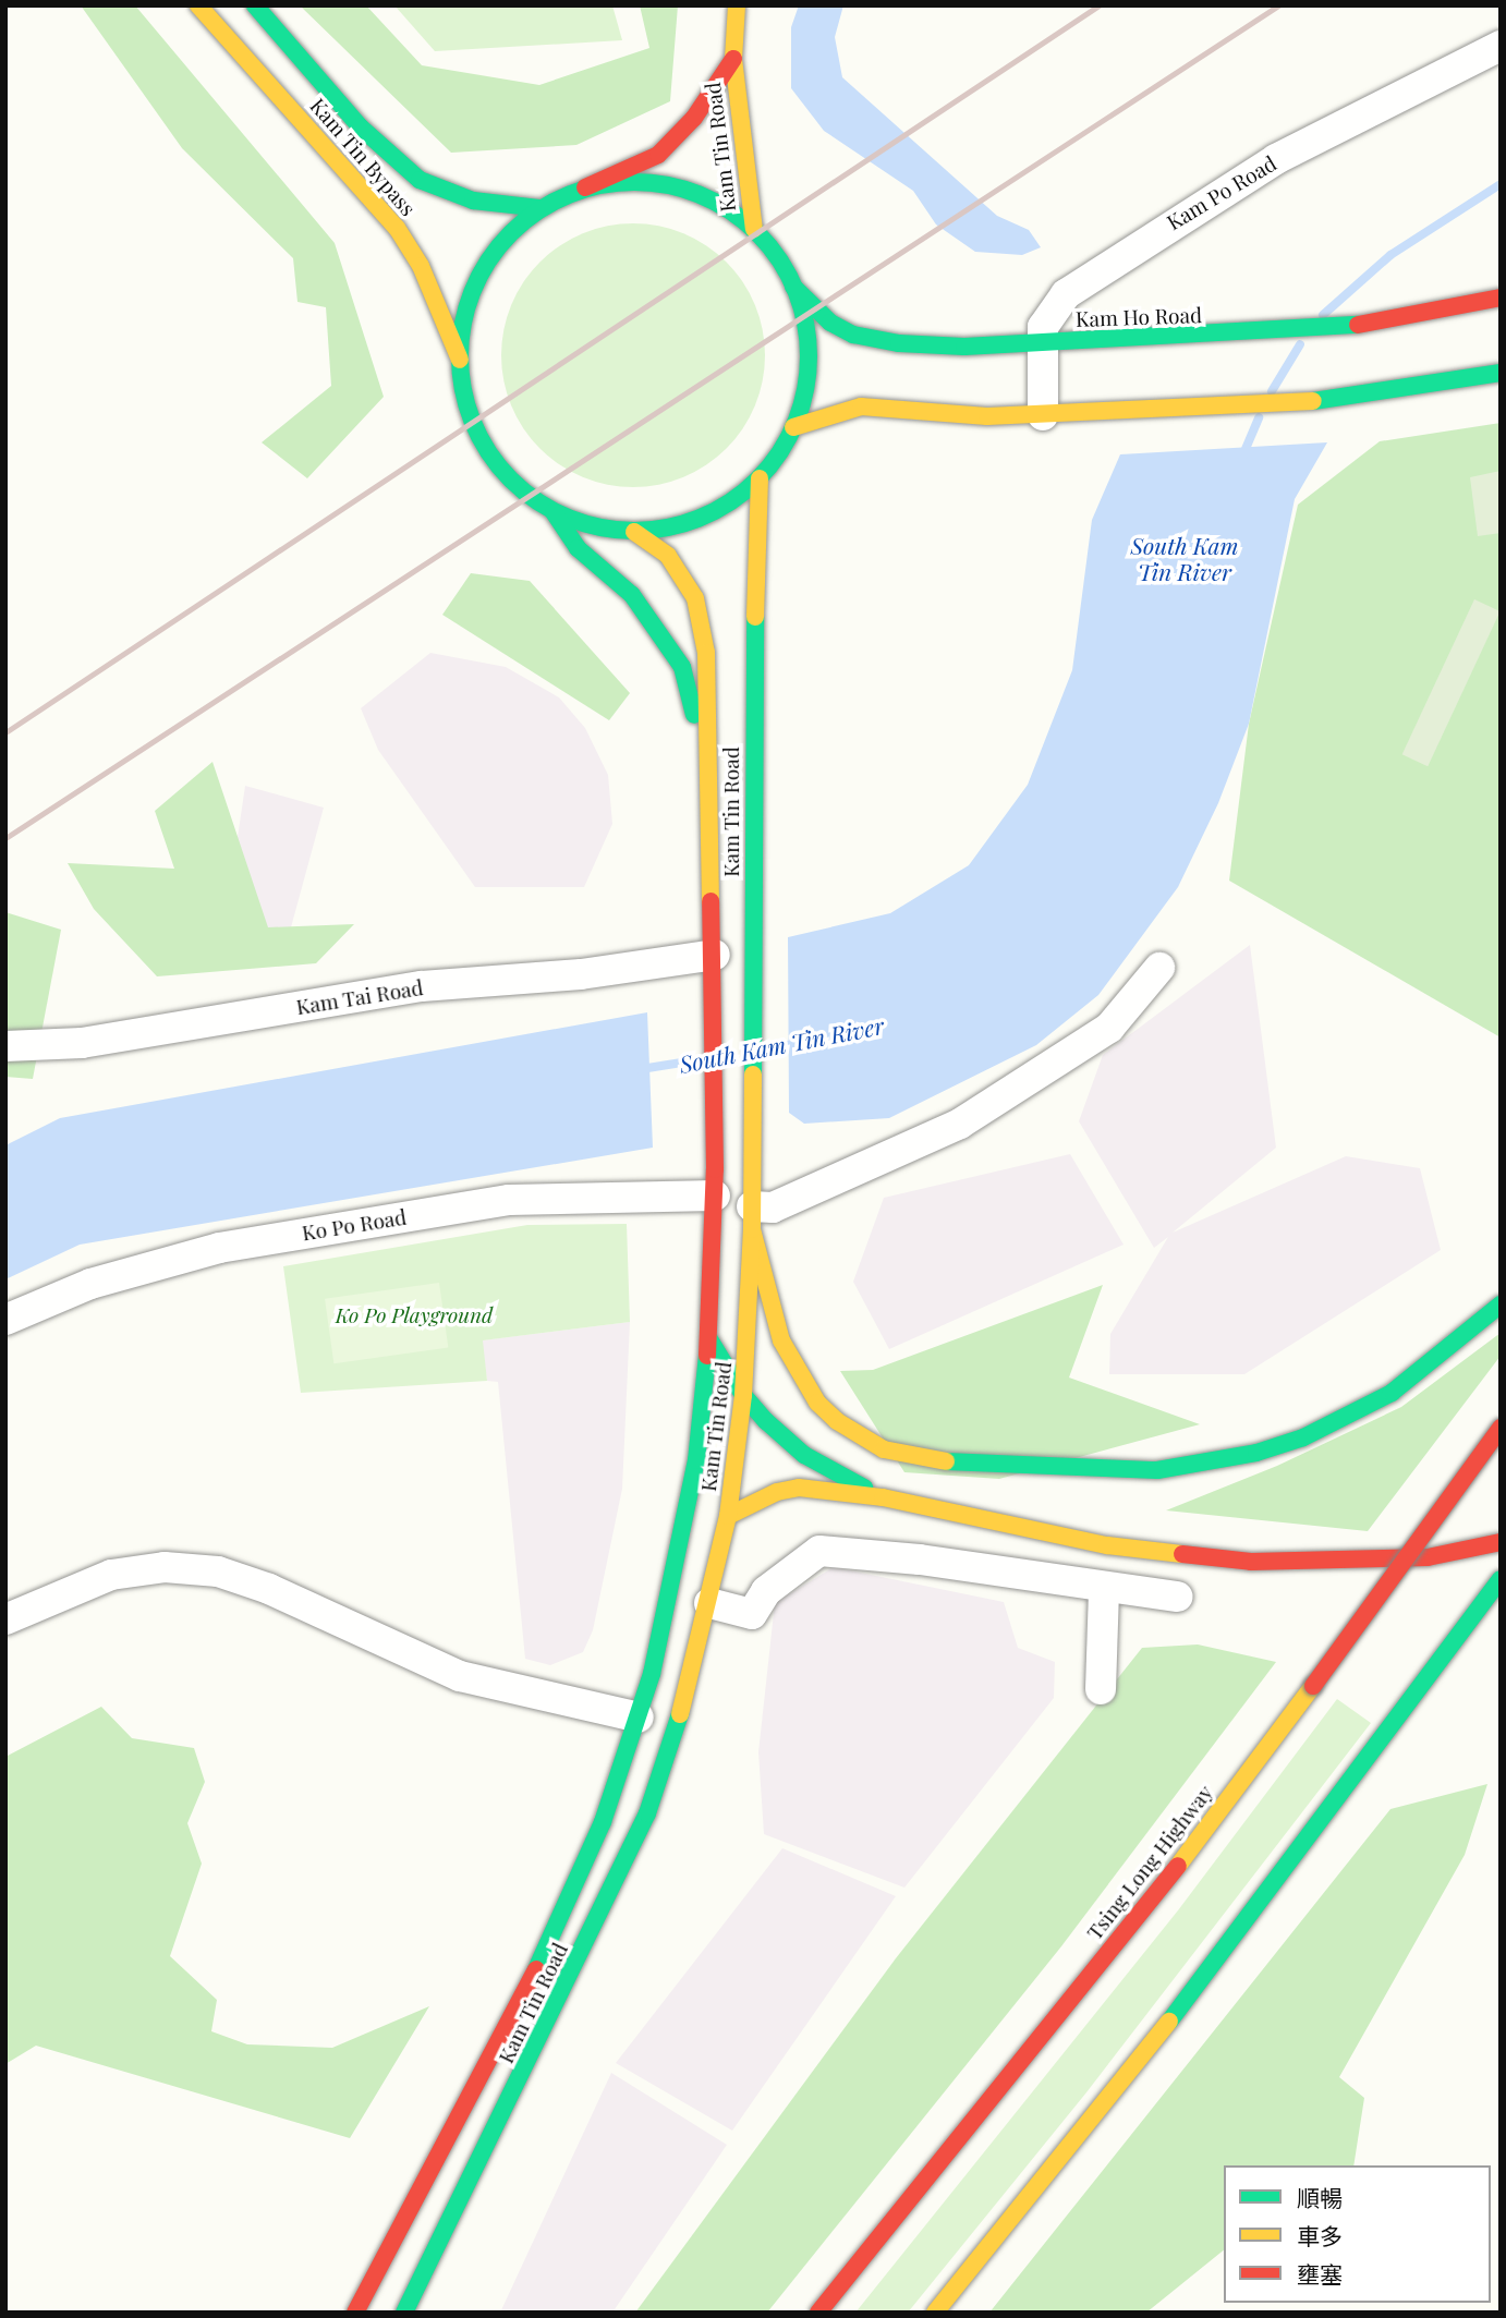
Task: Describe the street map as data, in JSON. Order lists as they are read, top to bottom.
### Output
{
  "streets": {
    "main road": [
      "Kam Tin Road",
      "Kam Tin Bypass",
      "Kam Ho Road",
      "Tsing Long Highway"
    ],
    "street": ["Kam Po Road", "Kam Tai Road", "Ko Po Road"]
  },
  "crossings": [
    ["Kam Tin Road", "Kam Tin Bypass"],
    ["Kam Tin Road", "Kam Ho Road"],
    ["Kam Tin Road", "Kam Tai Road"],
    ["Kam Tin Road", "Ko Po Road"],
    ["Kam Po Road", "Kam Ho Road"]
  ],
  "water": ["South Kam Tin River"],
  "parks": ["Ko Po Playground"],
  "legend": ["順暢", "車多", "壅塞"]
}
